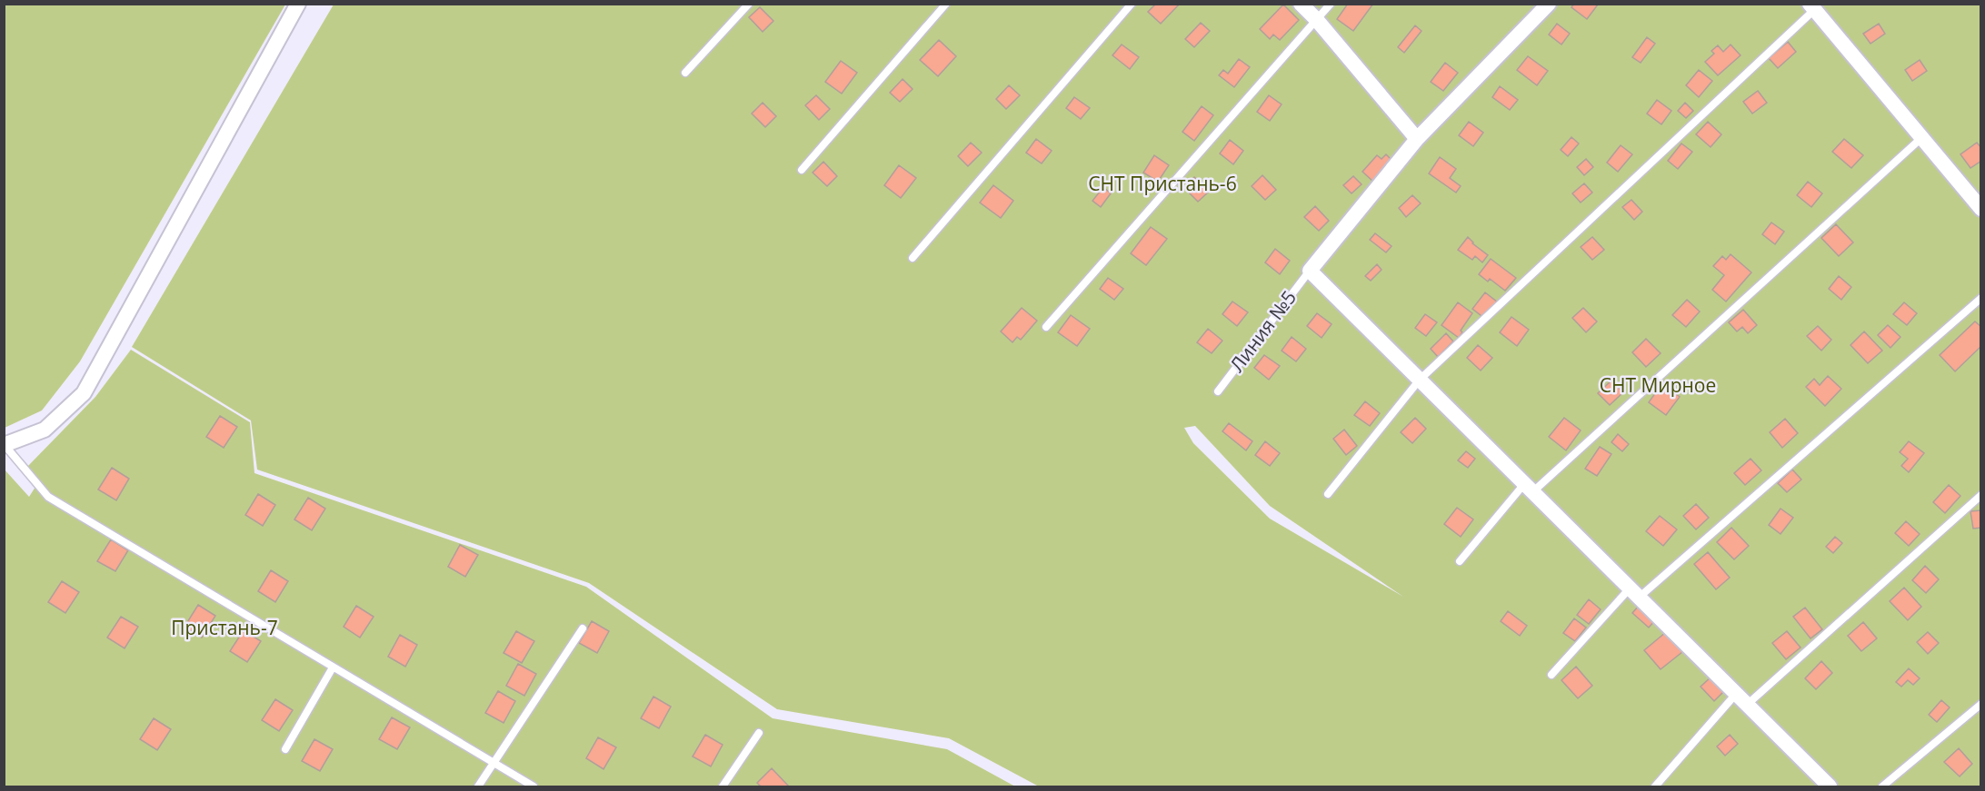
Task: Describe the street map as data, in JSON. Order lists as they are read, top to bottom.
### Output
{
  "streets": {
    "lane": ["Линия №5"]
  },
  "parks": ["СНТ Пристань-6", "СНТ Мирное", "Пристань-7"]
}
